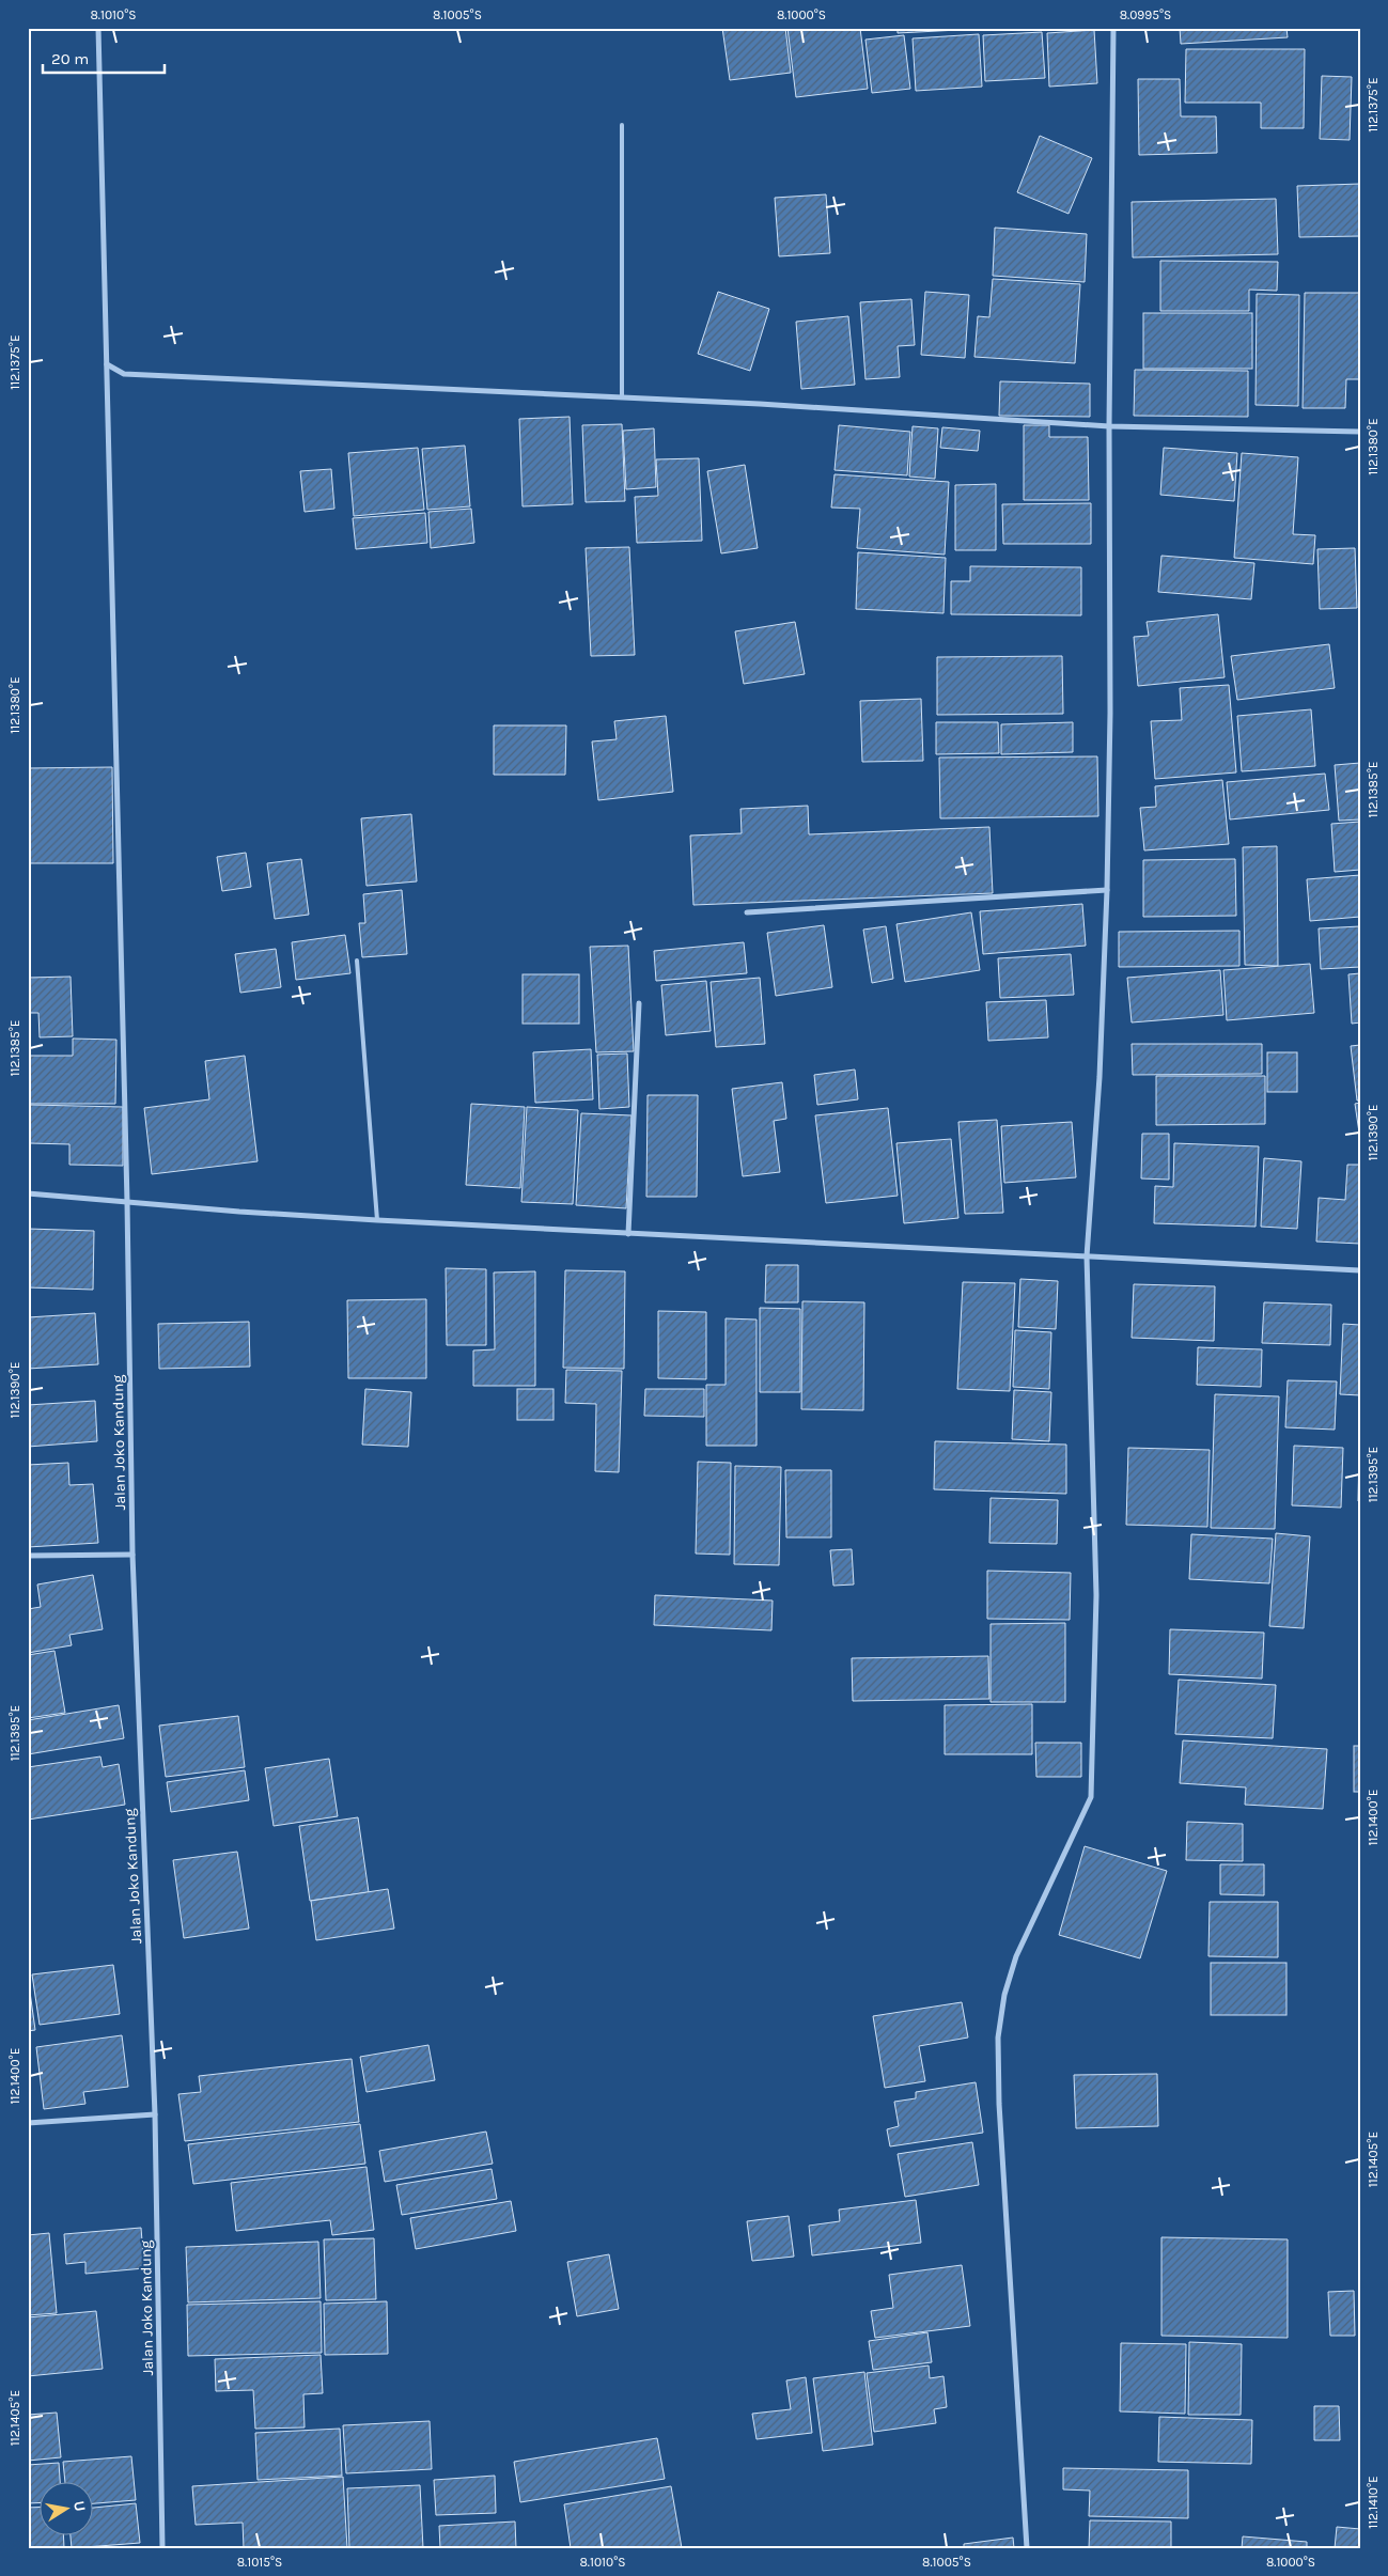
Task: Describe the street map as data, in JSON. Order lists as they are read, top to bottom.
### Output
{
  "streets": {
    "street": ["Jalan Joko Kandung"]
  },
  "scale_bar": "20 m",
  "north": "right",
  "coordinates": [
    "8.1010°S",
    "8.1005°S",
    "8.1000°S",
    "8.0995°S",
    "112.1375°E",
    "112.1380°E",
    "112.1385°E",
    "112.1390°E",
    "112.1395°E",
    "112.1400°E",
    "112.1405°E",
    "112.1410°E",
    "8.1015°S"
  ]
}
